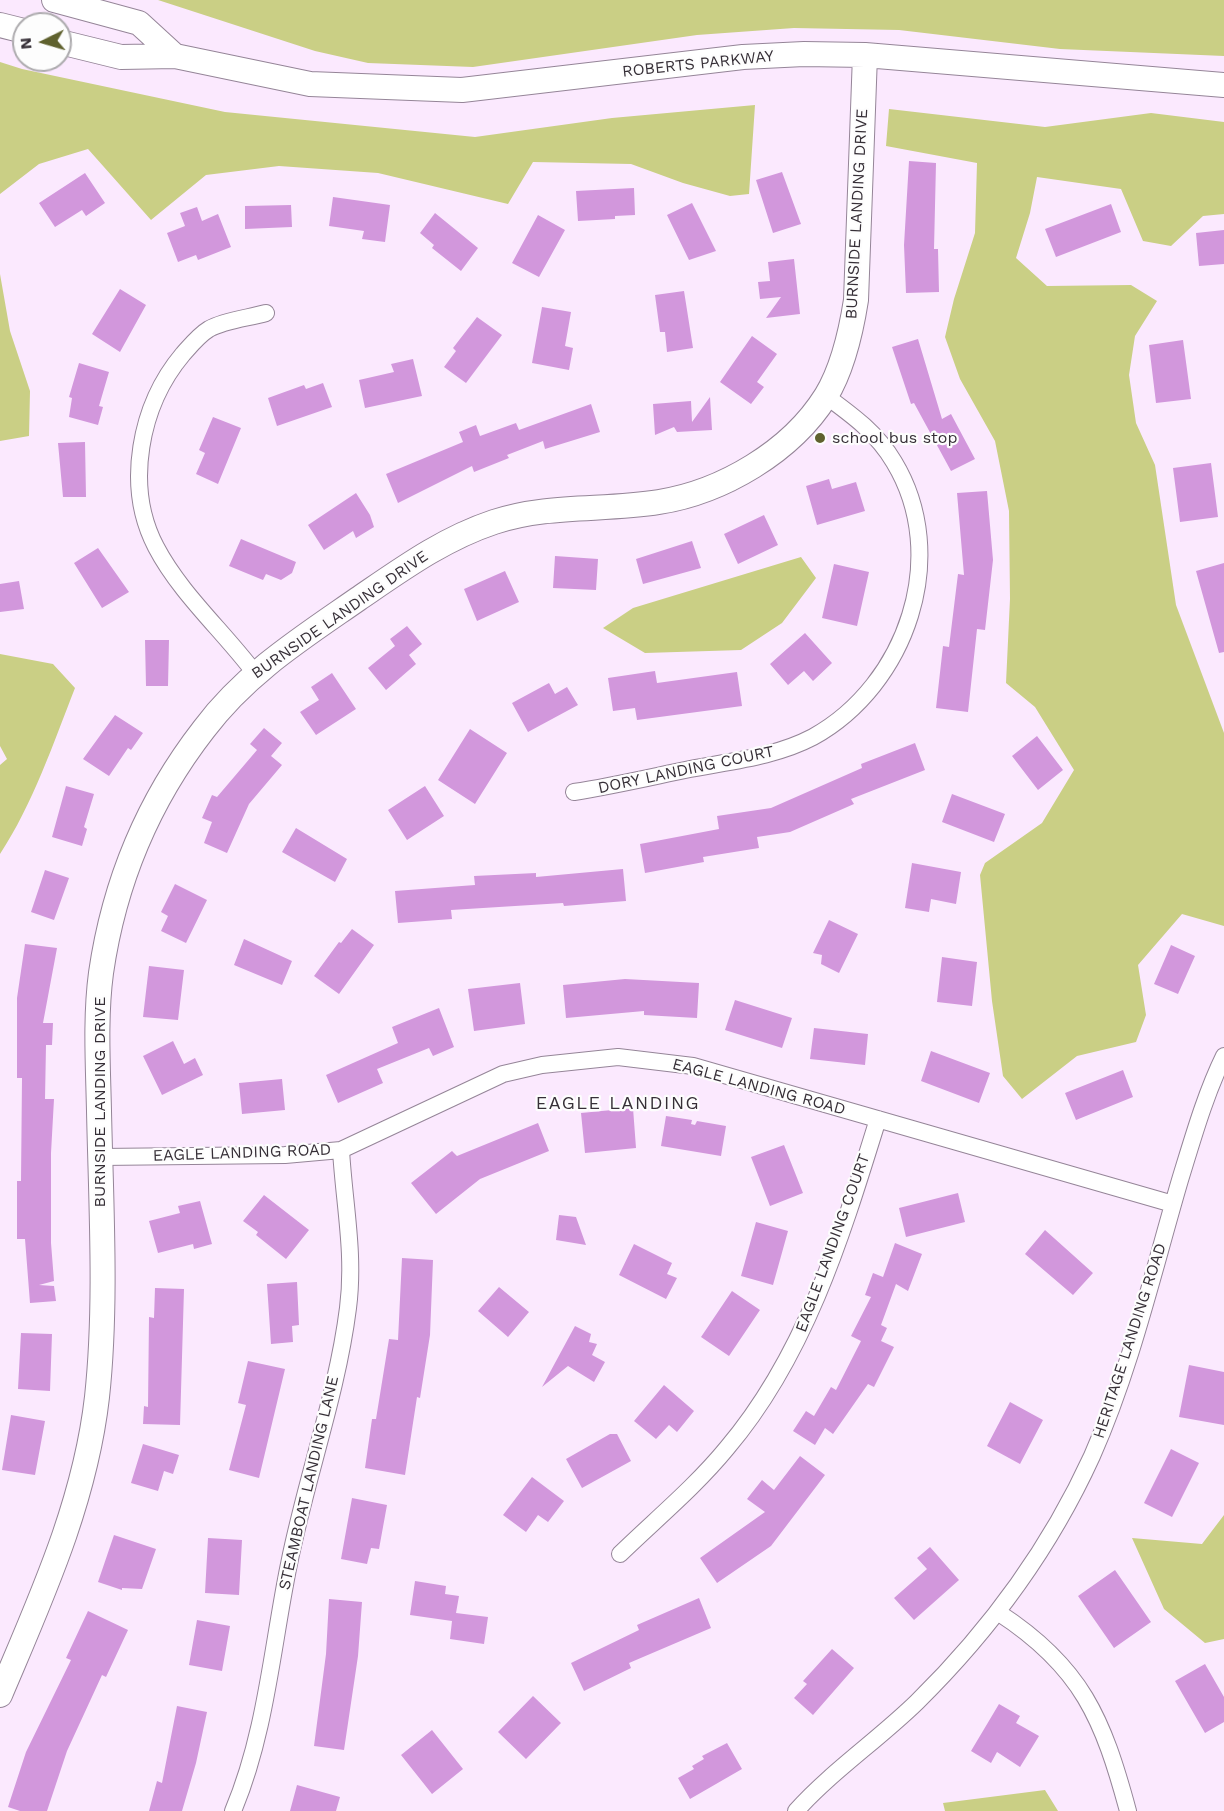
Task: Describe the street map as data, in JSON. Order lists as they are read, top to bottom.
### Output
{
  "streets": {
    "street": [
      "ROBERTS PARKWAY",
      "BURNSIDE LANDING DRIVE",
      "DORY LANDING COURT",
      "EAGLE LANDING ROAD",
      "EAGLE LANDING COURT",
      "HERITAGE LANDING ROAD",
      "STEAMBOAT LANDING LANE"
    ]
  },
  "crossings": [
    ["ROBERTS PARKWAY", "BURNSIDE LANDING DRIVE"],
    ["BURNSIDE LANDING DRIVE", "DORY LANDING COURT"],
    ["BURNSIDE LANDING DRIVE", "EAGLE LANDING ROAD"],
    ["EAGLE LANDING ROAD", "EAGLE LANDING COURT"],
    ["EAGLE LANDING ROAD", "HERITAGE LANDING ROAD"],
    ["EAGLE LANDING ROAD", "STEAMBOAT LANDING LANE"]
  ],
  "districts": ["EAGLE LANDING"],
  "places": ["school bus stop"],
  "north": "left"
}
